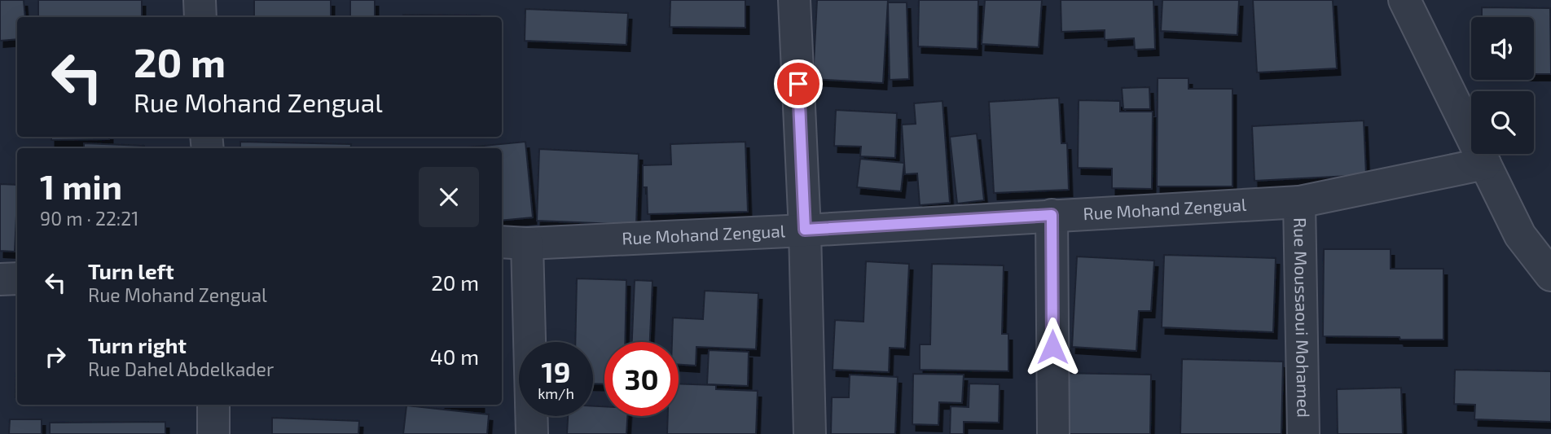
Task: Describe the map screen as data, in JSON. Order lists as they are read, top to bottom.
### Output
{
  "streets": {
    "street": ["Rue Mohand Zengual", "Rue Moussaoui Mohamed"]
  },
  "crossings": [
    ["Rue Mohand Zengual", "Rue Moussaoui Mohamed"]
  ],
  "page": {
    "turn": ["20 m", "Rue Mohand Zengual"],
    "heading": ["1 min", "90 m · 22:21"],
    "list": [
      {
        "name": "Turn left",
        "note": "Rue Mohand Zengual",
        "value": "20 m"
      },
      {
        "name": "Turn right",
        "note": "Rue Dahel Abdelkader",
        "value": "40 m"
      }
    ],
    "speed": "19 km/h",
    "limit": "30"
  }
}
